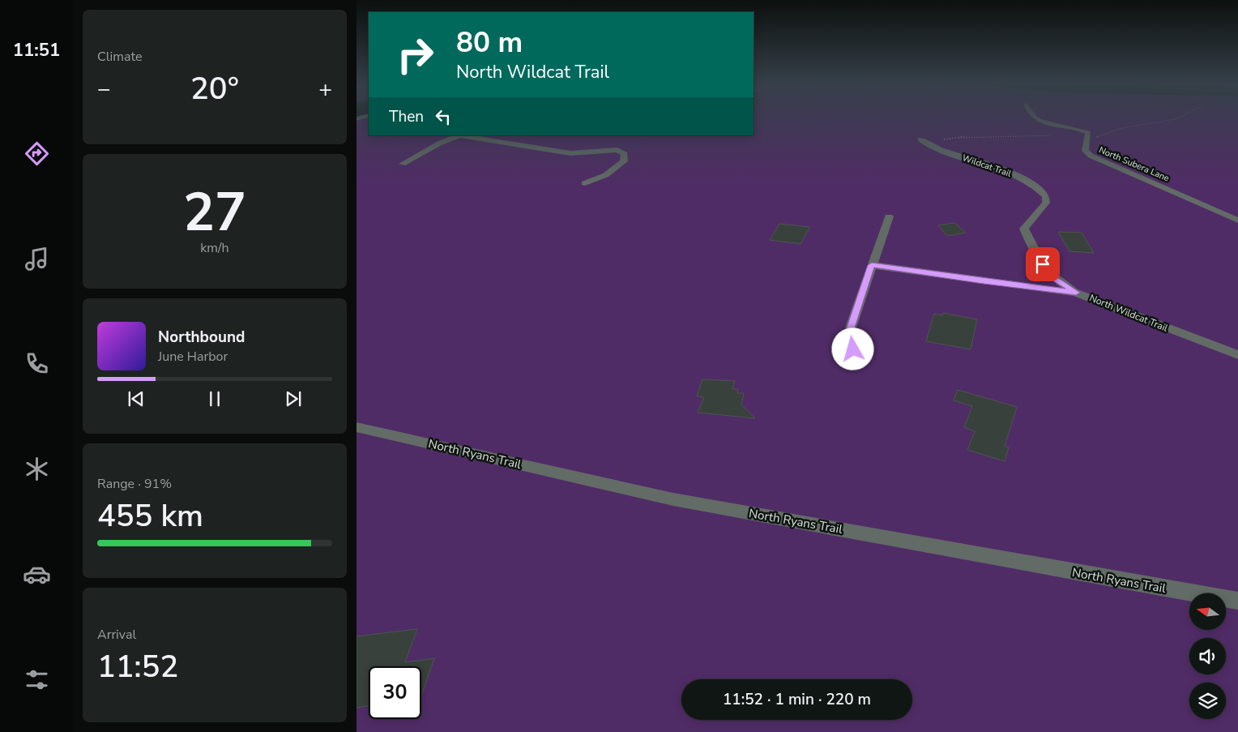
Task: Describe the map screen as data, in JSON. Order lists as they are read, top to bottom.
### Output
{
  "streets": {
    "street": [
      "North Subera Lane",
      "Wildcat Trail",
      "North Wildcat Trail",
      "North Ryans Trail"
    ]
  },
  "crossings": [
    ["Wildcat Trail", "North Wildcat Trail"]
  ],
  "north": "left",
  "page": {
    "tabs": "11:51",
    "tile": [
      "Climate",
      ["27", "km/h"],
      ["Range · 91%", "455 km"],
      ["Arrival", "11:52"]
    ],
    "turn": ["80 m", "North Wildcat Trail"],
    "heat": ["−", "20°", "+"],
    "then": "Then",
    "song": ["Northbound", "June Harbor"],
    "limit": "30",
    "trip": "11:52 · 1 min · 220 m"
  }
}
